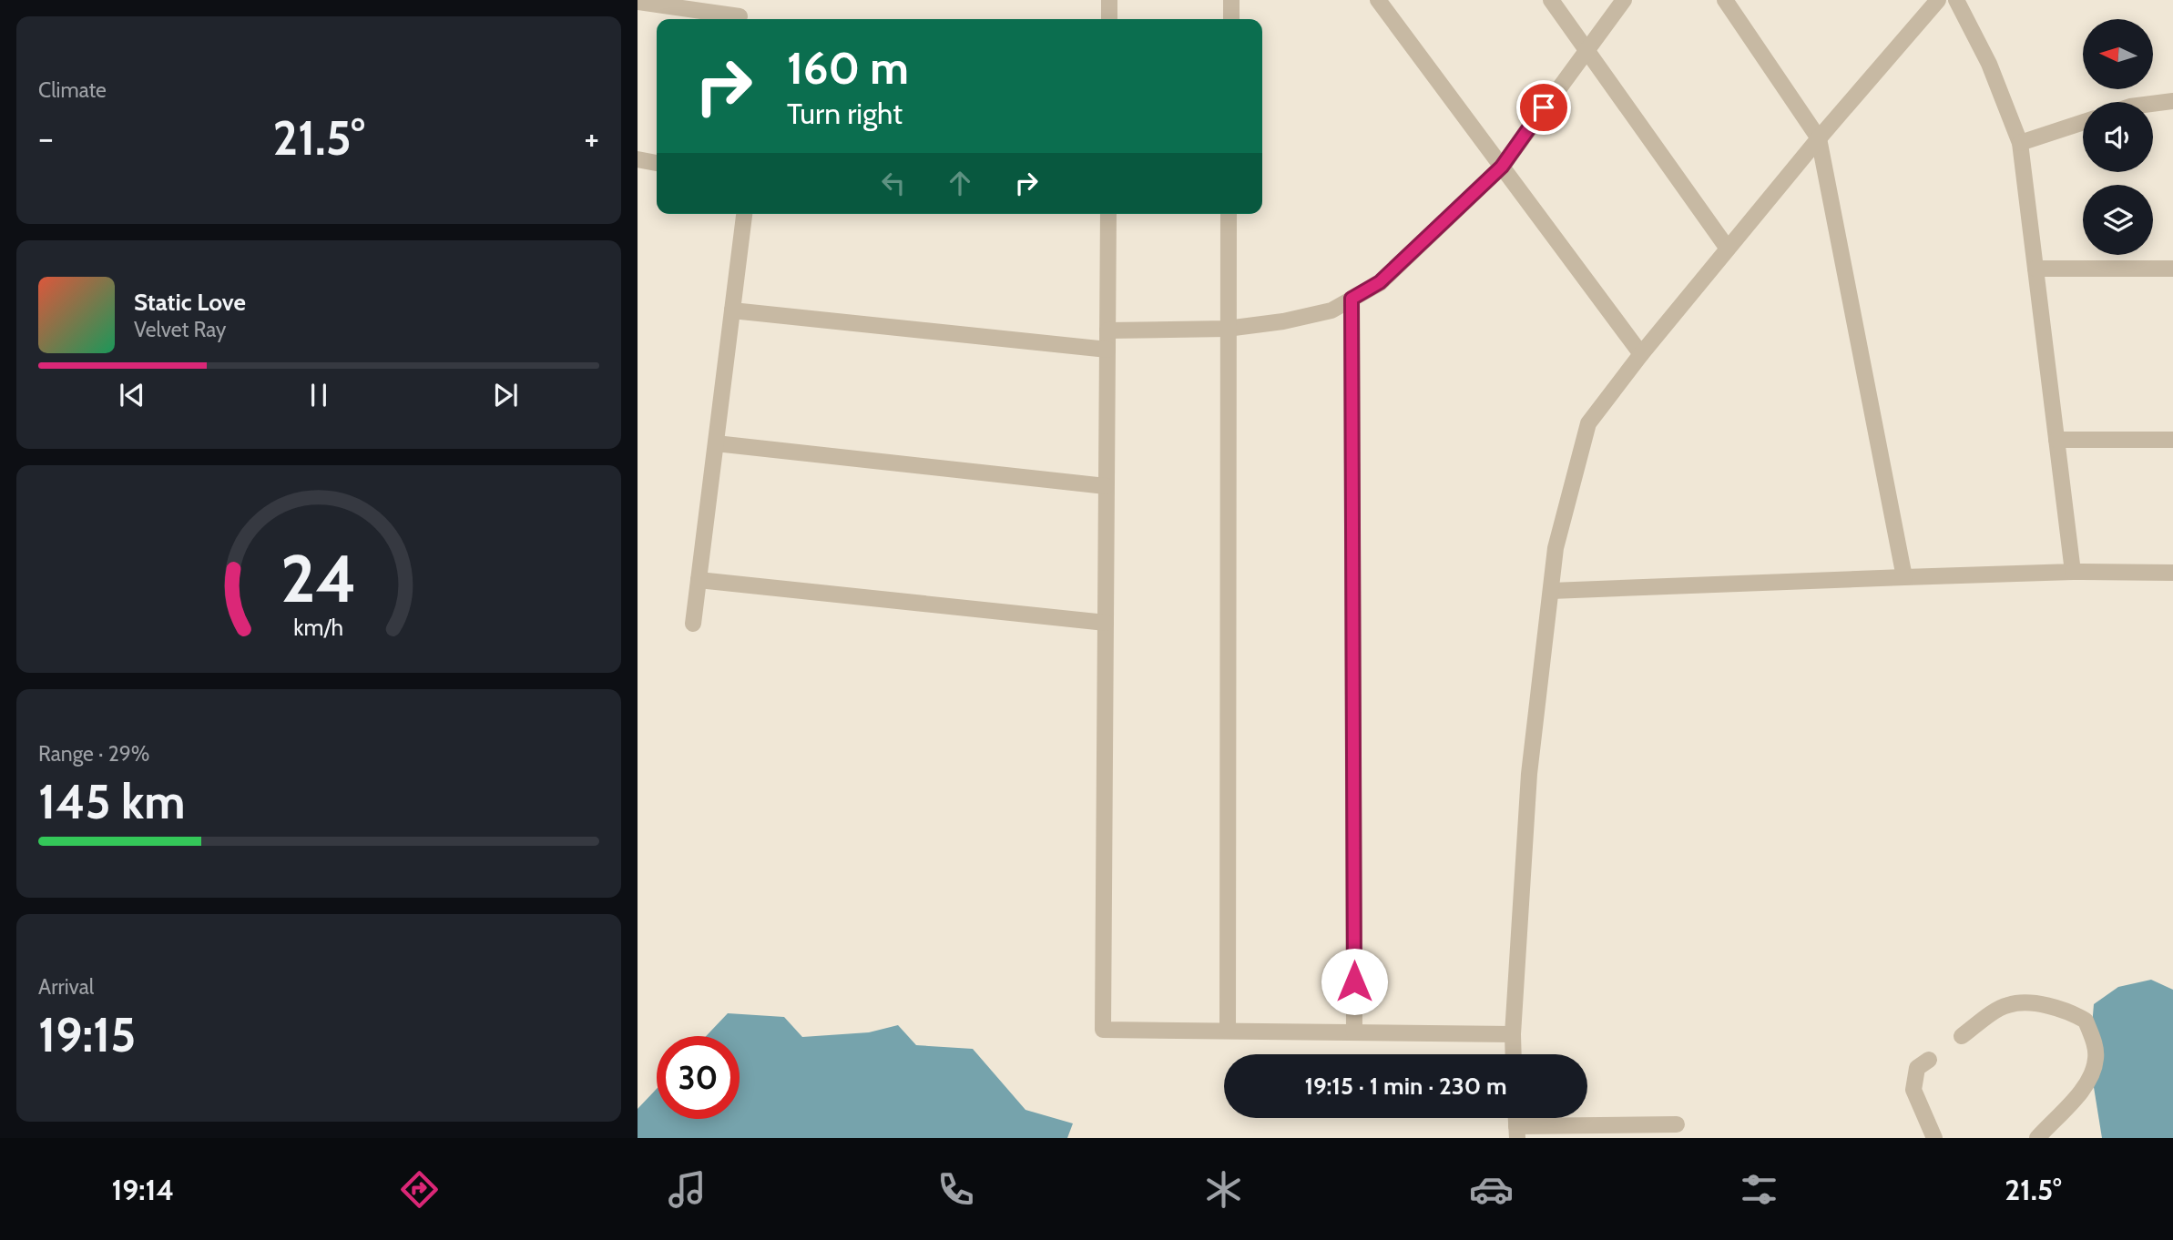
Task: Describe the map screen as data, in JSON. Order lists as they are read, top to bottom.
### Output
{
  "north": "left",
  "page": {
    "tile": [
      "Climate",
      ["Range · 29%", "145 km"],
      ["Arrival", "19:15"]
    ],
    "turn": ["160 m", "Turn right"],
    "heat": ["−", "21.5°", "+"],
    "song": ["Static Love", "Velvet Ray"],
    "limit": "30",
    "trip": "19:15 · 1 min · 230 m",
    "tabs": ["19:14", "21.5°"],
    "gauge": ["24", "km/h"]
  }
}
